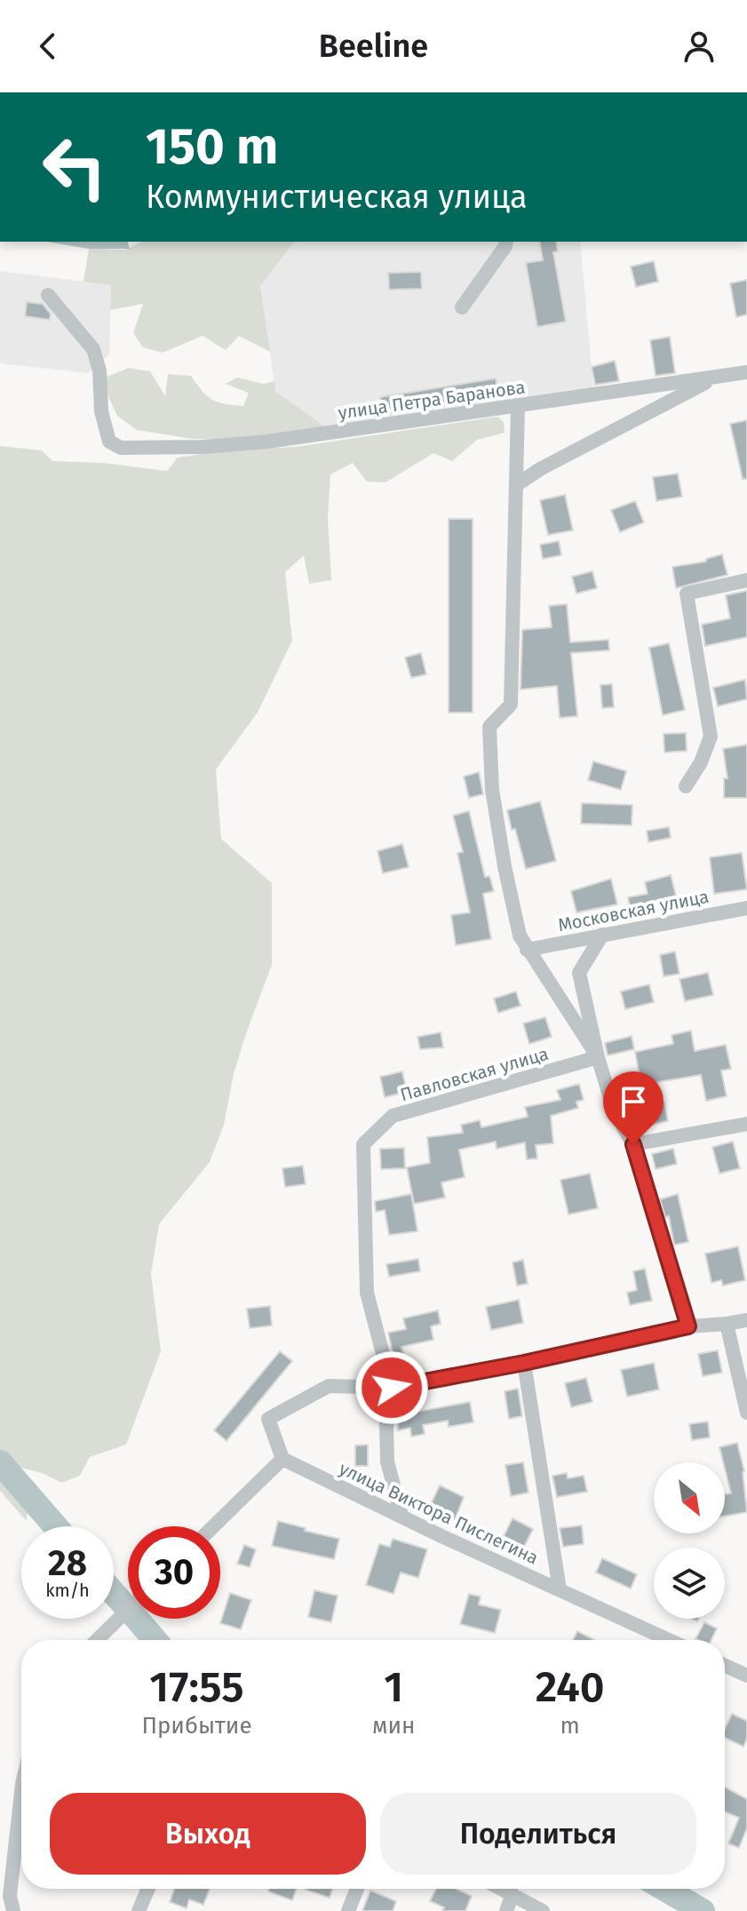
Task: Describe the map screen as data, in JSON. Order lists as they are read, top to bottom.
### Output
{
  "streets": {
    "street": [
      "улица Петра Баранова",
      "Московская улица",
      "Павловская улица",
      "улица Виктора Пислегина"
    ]
  },
  "crossings": [
    ["Павловская улица", "улица Виктора Пислегина"]
  ],
  "north": "bottom right",
  "page": {
    "header": "Beeline",
    "turn": ["150 m", "Коммунистическая улица"],
    "speed": "28 km/h",
    "limit": "30",
    "eta": [
      "17:55",
      "Прибытие",
      "1",
      "мин",
      "240",
      "m"
    ],
    "buttons": ["Выход", "Поделиться"]
  }
}
